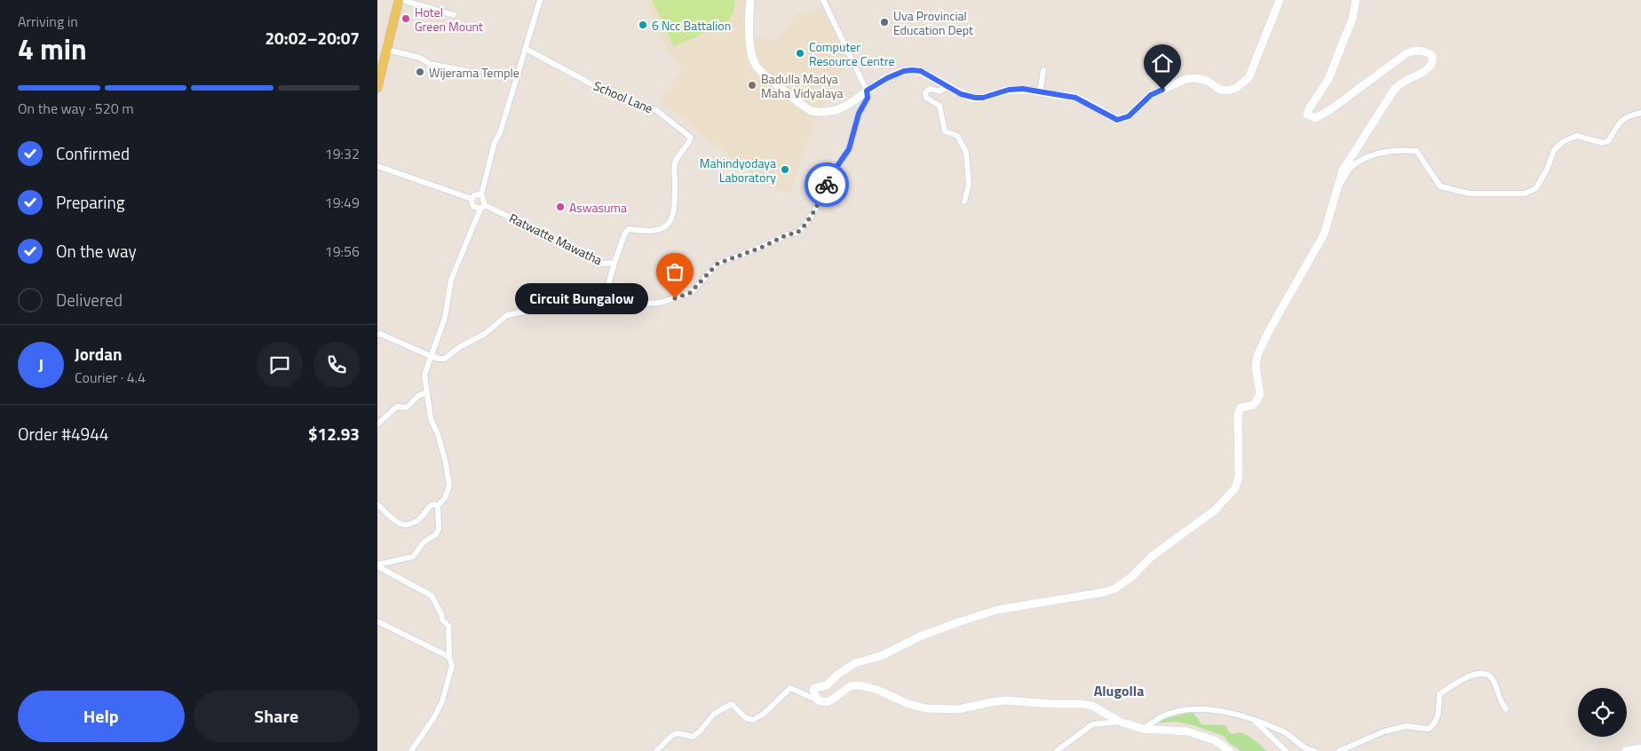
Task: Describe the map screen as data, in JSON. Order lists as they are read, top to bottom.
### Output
{
  "streets": {
    "street": ["School Lane", "Ratwatte Mawatha"]
  },
  "crossings": [
    ["School Lane", "Ratwatte Mawatha"]
  ],
  "districts": ["Alugolla"],
  "places": [
    "Hotel Green Mount",
    "Uva Provincial Education Dept",
    "6 Ncc Battalion",
    "Computer Resource Centre",
    "Wijerama Temple",
    "Badulla Madya Maha Vidyalaya",
    "Mahindyodaya Laboratory",
    "Aswasuma",
    "Circuit Bungalow"
  ],
  "page": {
    "heading": ["4 min", "Arriving in", "20:02–20:07"],
    "panel": [
      "Jordan",
      "Courier · 4.4",
      "Order #4944",
      "$12.93"
    ],
    "bar": "On the way · 520 m",
    "list": [
      ["Confirmed", "19:32"],
      ["Preparing", "19:49"],
      ["On the way", "19:56"],
      "Delivered"
    ],
    "bubble": "Circuit Bungalow",
    "round": "J",
    "buttons": ["Help", "Share"]
  }
}
